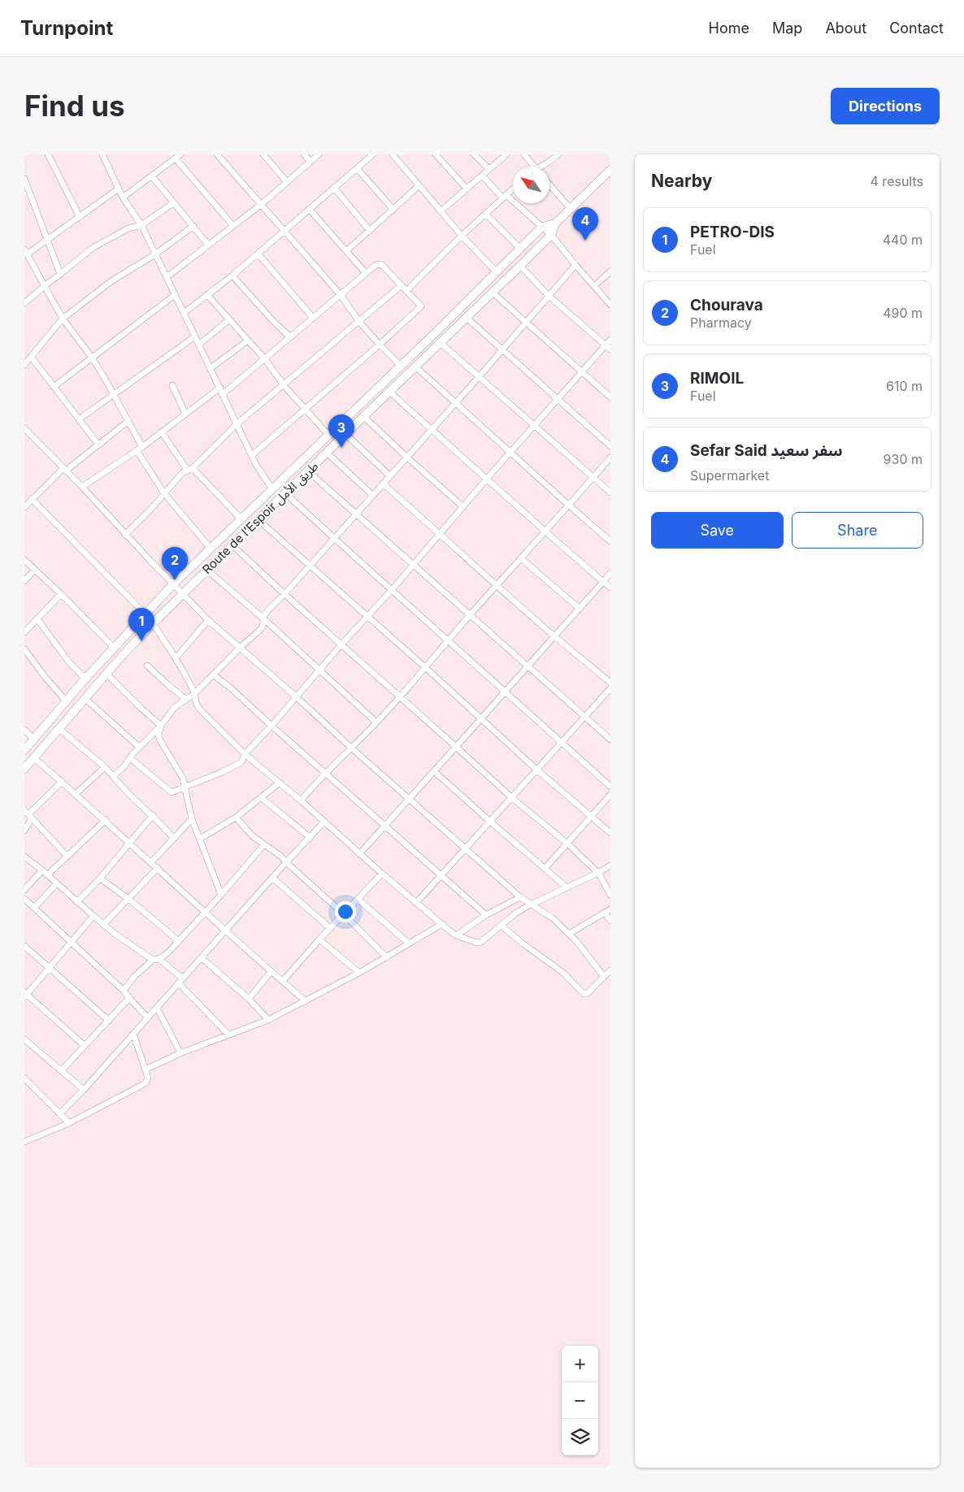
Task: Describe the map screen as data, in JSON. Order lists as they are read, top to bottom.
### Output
{
  "streets": {
    "highway": ["Route de l’Espoir طريق الأمل"]
  },
  "north": "top left",
  "page": {
    "header": "Turnpoint",
    "nav": [
      "Home",
      "Map",
      "About",
      "Contact"
    ],
    "buttons": [
      "Directions",
      ["Save", "Share"]
    ],
    "title": "Find us",
    "heading": ["Nearby", "4 results"],
    "pins": [
      "4",
      "3",
      "2",
      "1"
    ],
    "list": [
      {
        "mark": "1",
        "name": "PETRO-DIS",
        "note": "Fuel",
        "value": "440 m"
      },
      {
        "mark": "2",
        "name": "Chourava",
        "note": "Pharmacy",
        "value": "490 m"
      },
      {
        "mark": "3",
        "name": "RIMOIL",
        "note": "Fuel",
        "value": "610 m"
      },
      {
        "mark": "4",
        "name": "Sefar Said سفر سعيد",
        "note": "Supermarket",
        "value": "930 m"
      }
    ],
    "map_buttons": ["+", "−"]
  }
}
